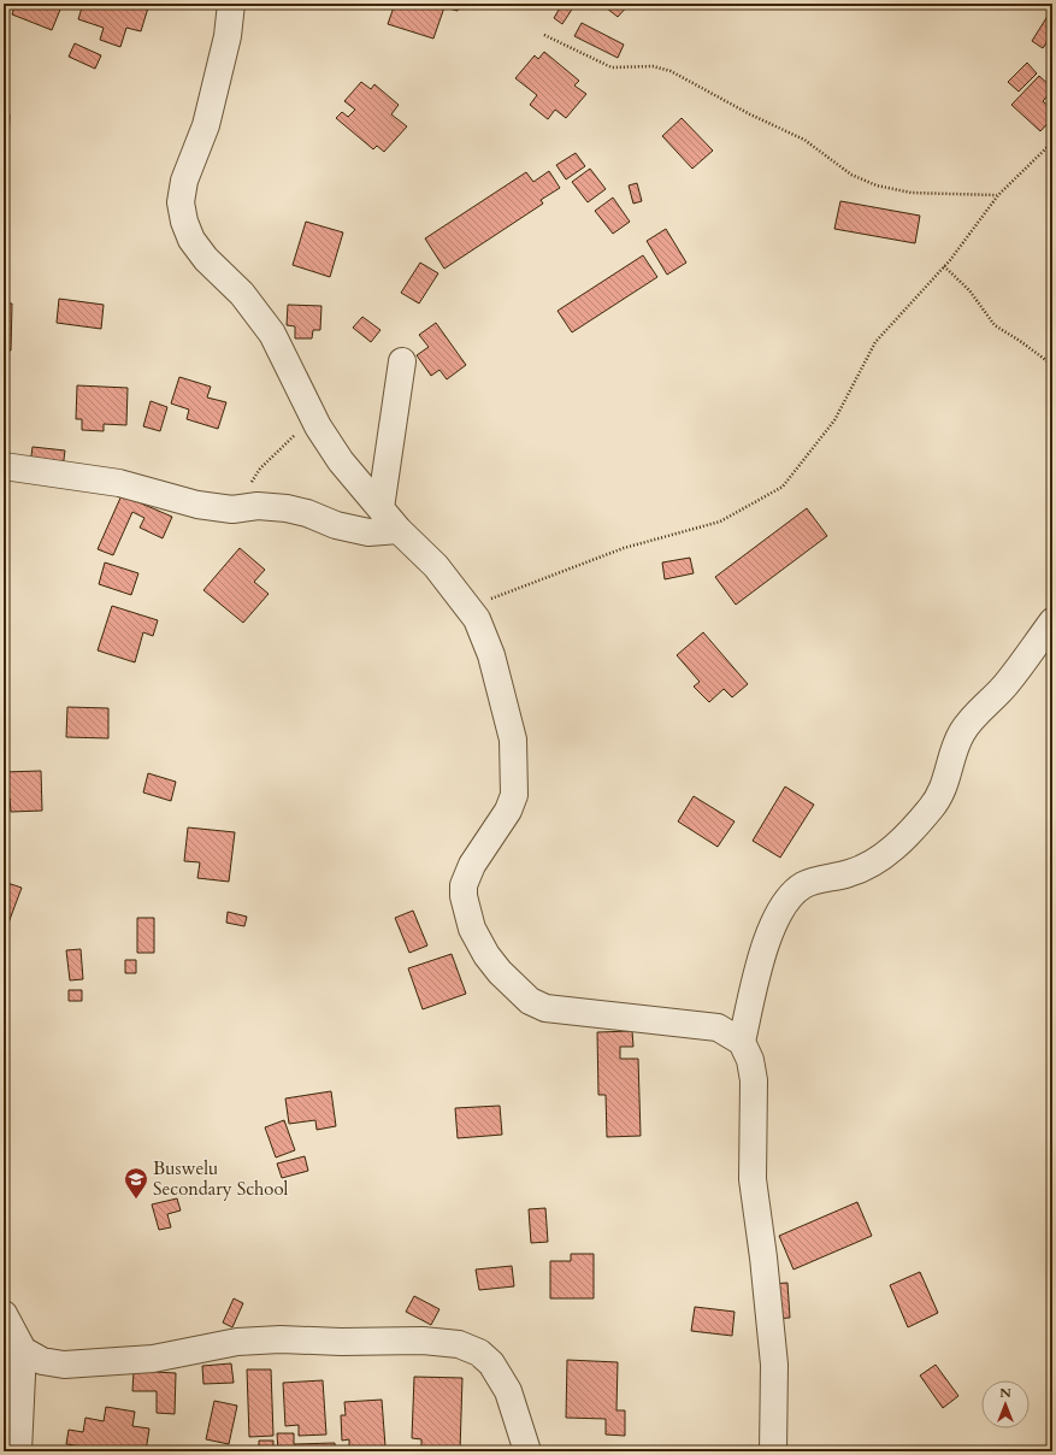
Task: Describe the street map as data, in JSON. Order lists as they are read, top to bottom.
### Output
{
  "places": {
    "school or university": ["Buswelu Secondary School"]
  },
  "north": "top"
}
